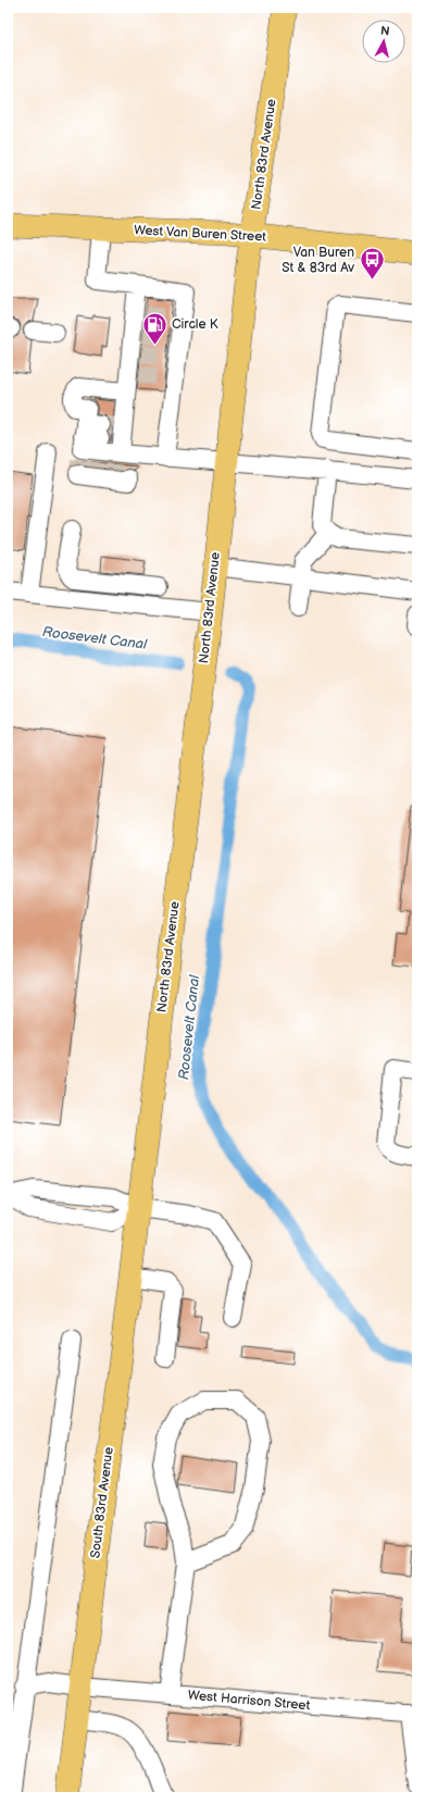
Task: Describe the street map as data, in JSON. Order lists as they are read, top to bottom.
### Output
{
  "streets": {
    "main road": ["North 83rd Avenue", "West Van Buren Street", "South 83rd Avenue"],
    "street": ["West Harrison Street"]
  },
  "crossings": [
    ["North 83rd Avenue", "West Van Buren Street"],
    ["North 83rd Avenue", "South 83rd Avenue"],
    ["South 83rd Avenue", "West Harrison Street"]
  ],
  "water": ["Roosevelt Canal"],
  "places": {
    "bus stop": ["Van Buren St & 83rd Av"],
    "fuel station": ["Circle K"]
  },
  "north": "top"
}
